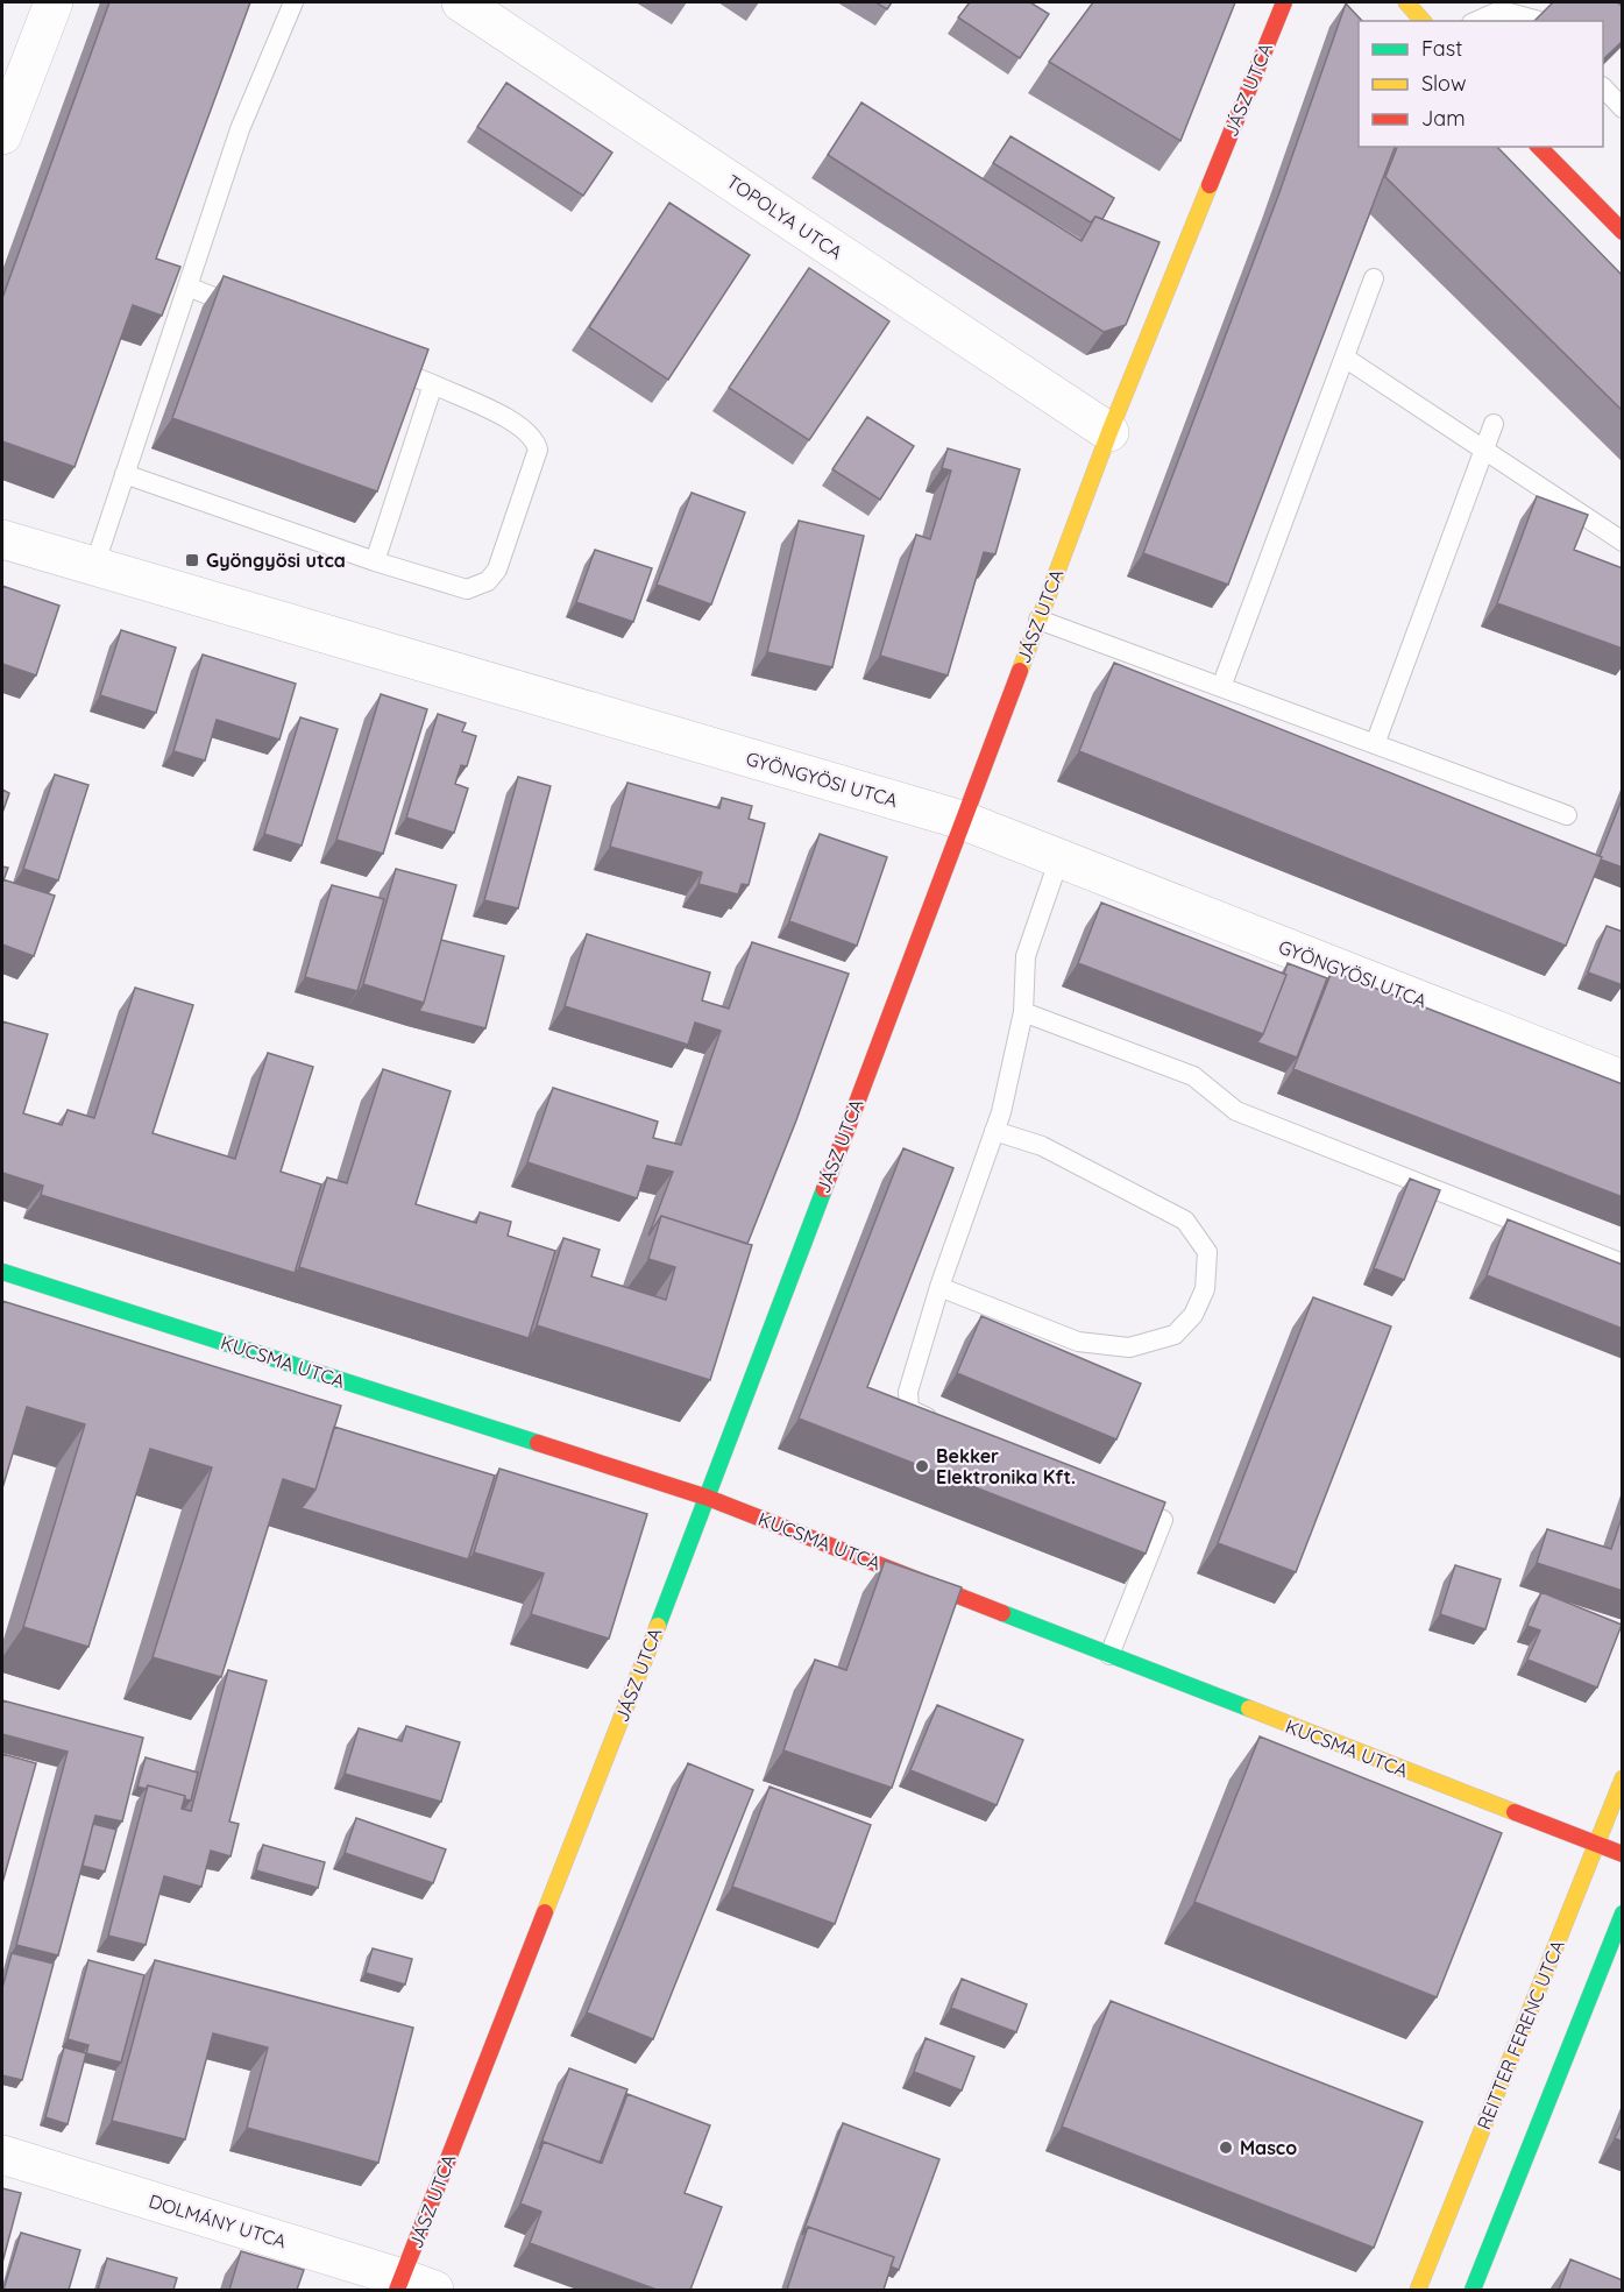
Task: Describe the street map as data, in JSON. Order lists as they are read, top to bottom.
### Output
{
  "streets": {
    "street": [
      "JÁSZ UTCA",
      "TOPOLYA UTCA",
      "GYÖNGYÖSI UTCA",
      "KUCSMA UTCA",
      "REITTER FERENC UTCA",
      "DOLMÁNY UTCA"
    ]
  },
  "crossings": [
    ["JÁSZ UTCA", "TOPOLYA UTCA"],
    ["JÁSZ UTCA", "GYÖNGYÖSI UTCA"],
    ["JÁSZ UTCA", "KUCSMA UTCA"],
    ["JÁSZ UTCA", "DOLMÁNY UTCA"],
    ["KUCSMA UTCA", "REITTER FERENC UTCA"]
  ],
  "places": {
    "transit": ["Gyöngyösi utca"],
    "other": ["Bekker Elektronika Kft.", "Masco"]
  },
  "legend": ["Fast", "Slow", "Jam"]
}
